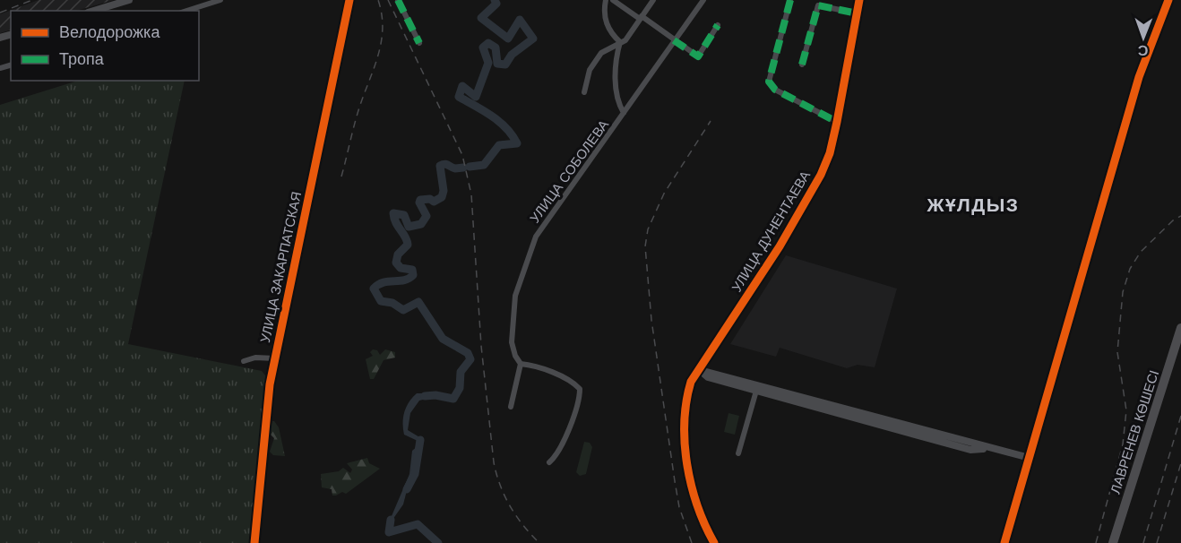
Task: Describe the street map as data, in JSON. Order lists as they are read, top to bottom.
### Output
{
  "streets": {
    "main road": ["ЛАВРЕНЕВ КӨШЕСІ"],
    "street": ["УЛИЦА СОБОЛЕВА", "УЛИЦА ДУНЕНТАЕВА", "УЛИЦА ЗАКАРПАТСКАЯ"]
  },
  "districts": ["ЖҰЛДЫЗ"],
  "legend": ["Велодорожка", "Тропа"],
  "north": "bottom"
}
